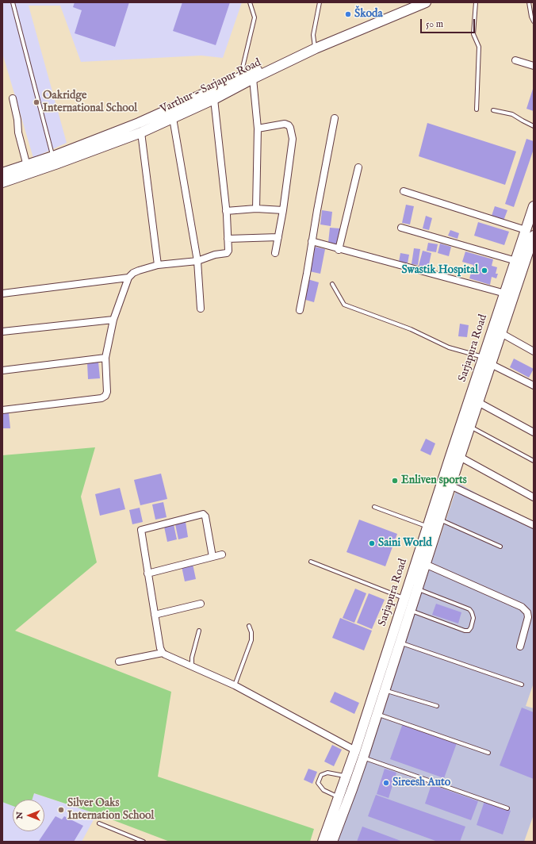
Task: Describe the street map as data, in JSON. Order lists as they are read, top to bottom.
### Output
{
  "streets": {
    "main road": ["Varthur - Sarjapur Road", "Sarjapura Road"]
  },
  "places": [
    "Škoda",
    "Oakridge International School",
    "Swastik Hospital",
    "Enliven sports",
    "Saini World",
    "Sireesh Auto",
    "Silver Oaks Internation School"
  ],
  "scale_bar": "50 m",
  "north": "left"
}
